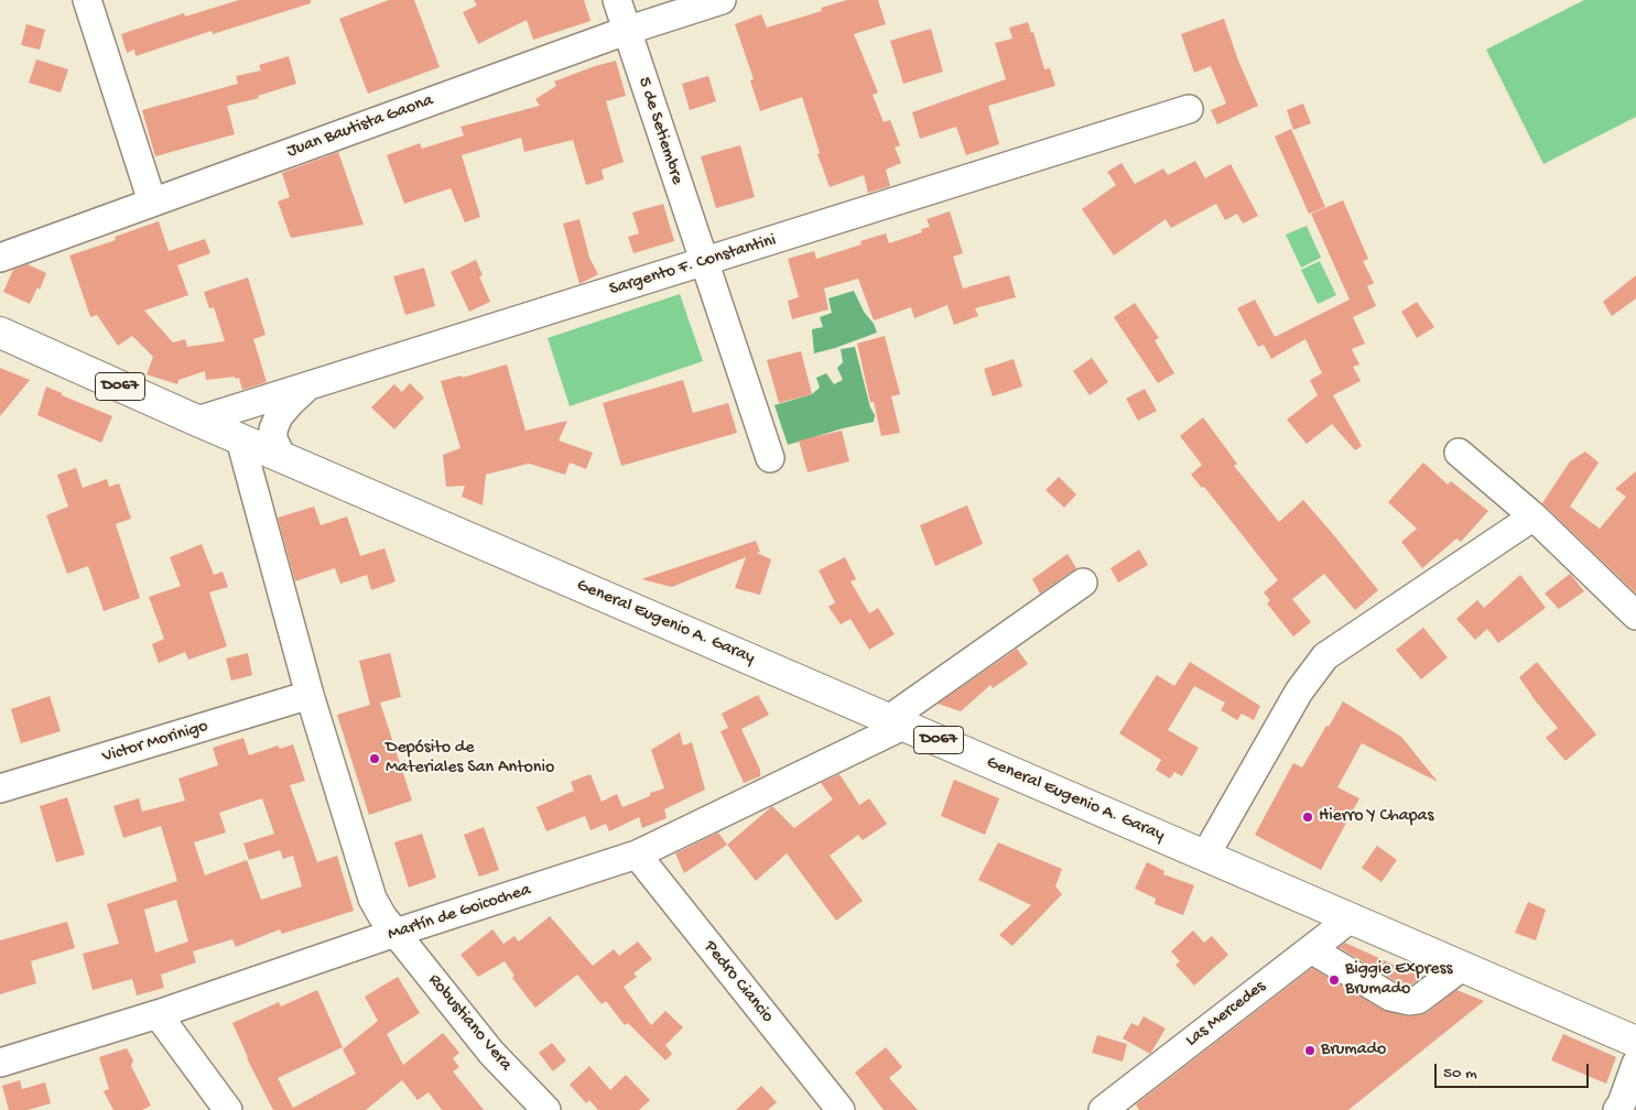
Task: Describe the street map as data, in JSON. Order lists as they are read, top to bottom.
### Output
{
  "streets": {
    "main road": ["D067", "General Eugenio A. Garay"],
    "street": [
      "Juan Bautista Gaona",
      "5 de Setiembre",
      "Sargento F. Constantini",
      "Victor Morinigo",
      "Martín de Goicochea",
      "Pedro Ciancio",
      "Las Mercedes",
      "Robustiano Vera"
    ]
  },
  "crossings": [
    ["Juan Bautista Gaona", "5 de Setiembre"],
    ["5 de Setiembre", "Sargento F. Constantini"],
    ["Sargento F. Constantini", "D067"],
    ["D067", "General Eugenio A. Garay"],
    ["D067", "Robustiano Vera"],
    ["General Eugenio A. Garay", "Martín de Goicochea"],
    ["General Eugenio A. Garay", "Las Mercedes"],
    ["General Eugenio A. Garay", "Robustiano Vera"],
    ["Victor Morinigo", "Robustiano Vera"],
    ["Martín de Goicochea", "Pedro Ciancio"],
    ["Martín de Goicochea", "Robustiano Vera"]
  ],
  "places": [
    "Depósito de Materiales San Antonio",
    "Hierro Y Chapas",
    "Biggie Express Brumado",
    "Brumado"
  ],
  "scale_bar": "50 m"
}
